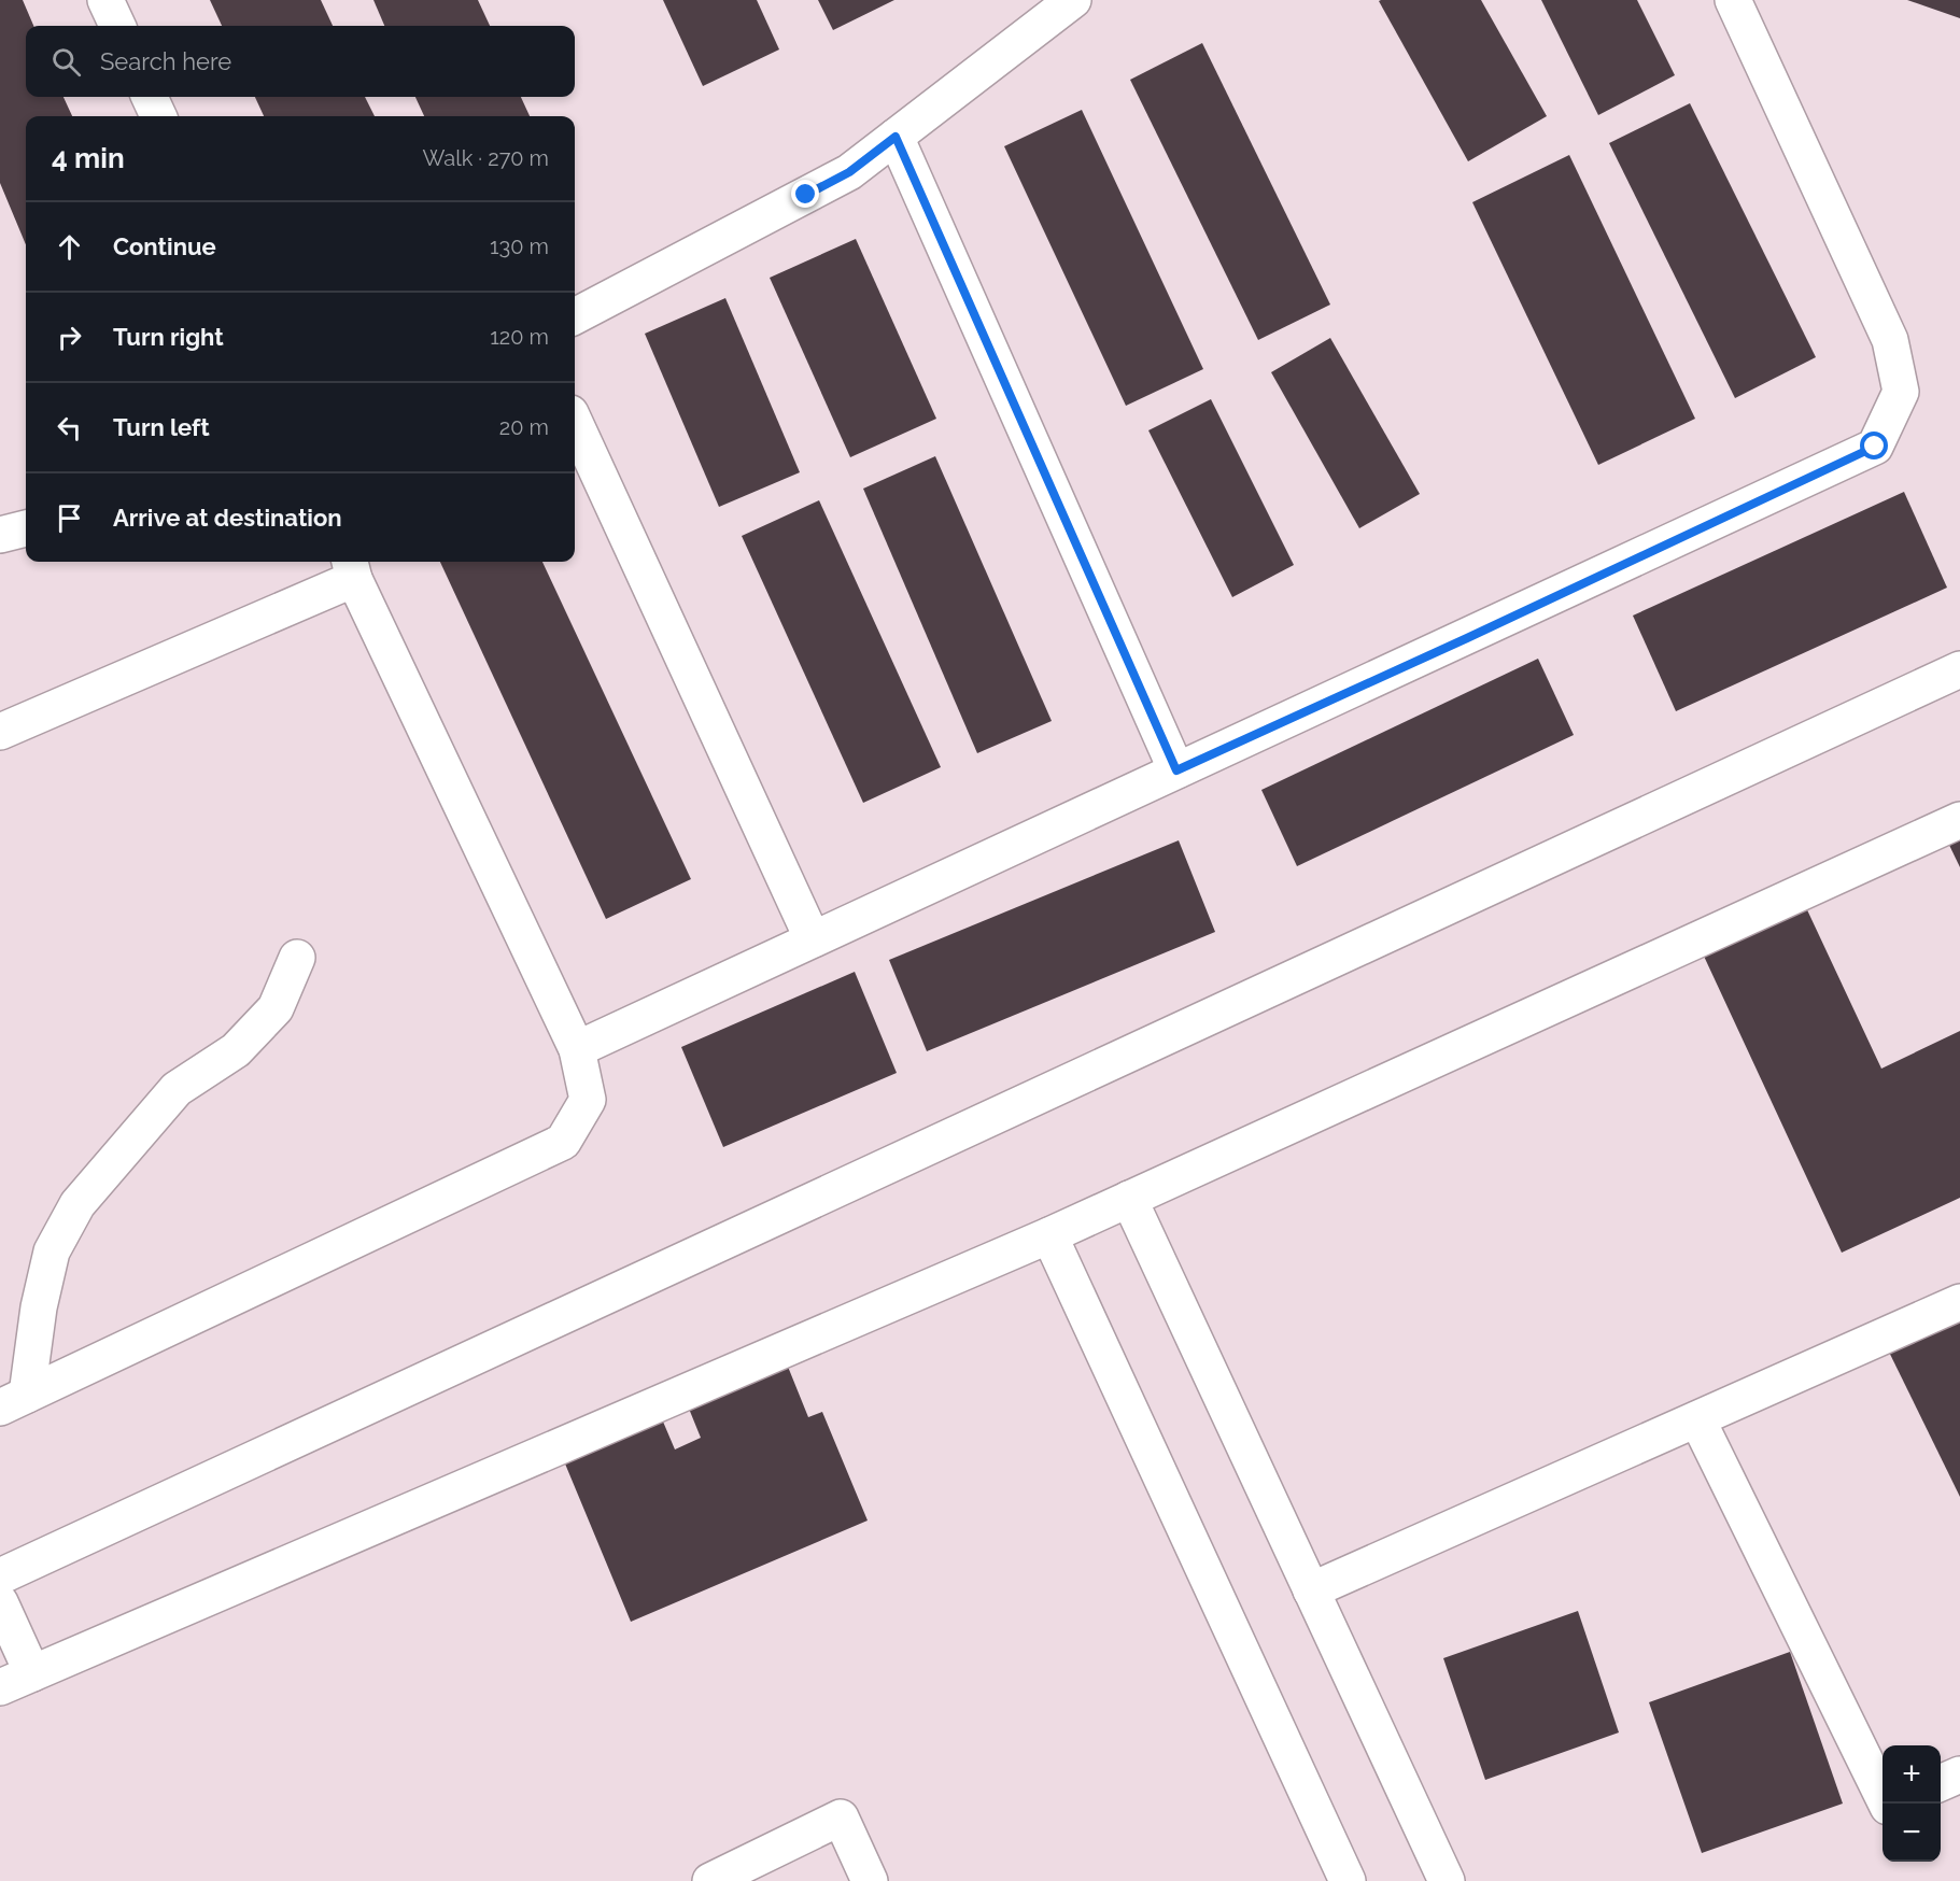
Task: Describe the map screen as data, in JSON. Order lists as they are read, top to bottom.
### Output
{
  "page": {
    "search": "Search here",
    "heading": ["4 min", "Walk · 270 m"],
    "list": [
      ["Continue", "130 m"],
      ["Turn right", "120 m"],
      ["Turn left", "20 m"],
      "Arrive at destination"
    ],
    "map_buttons": ["+", "−"]
  }
}
